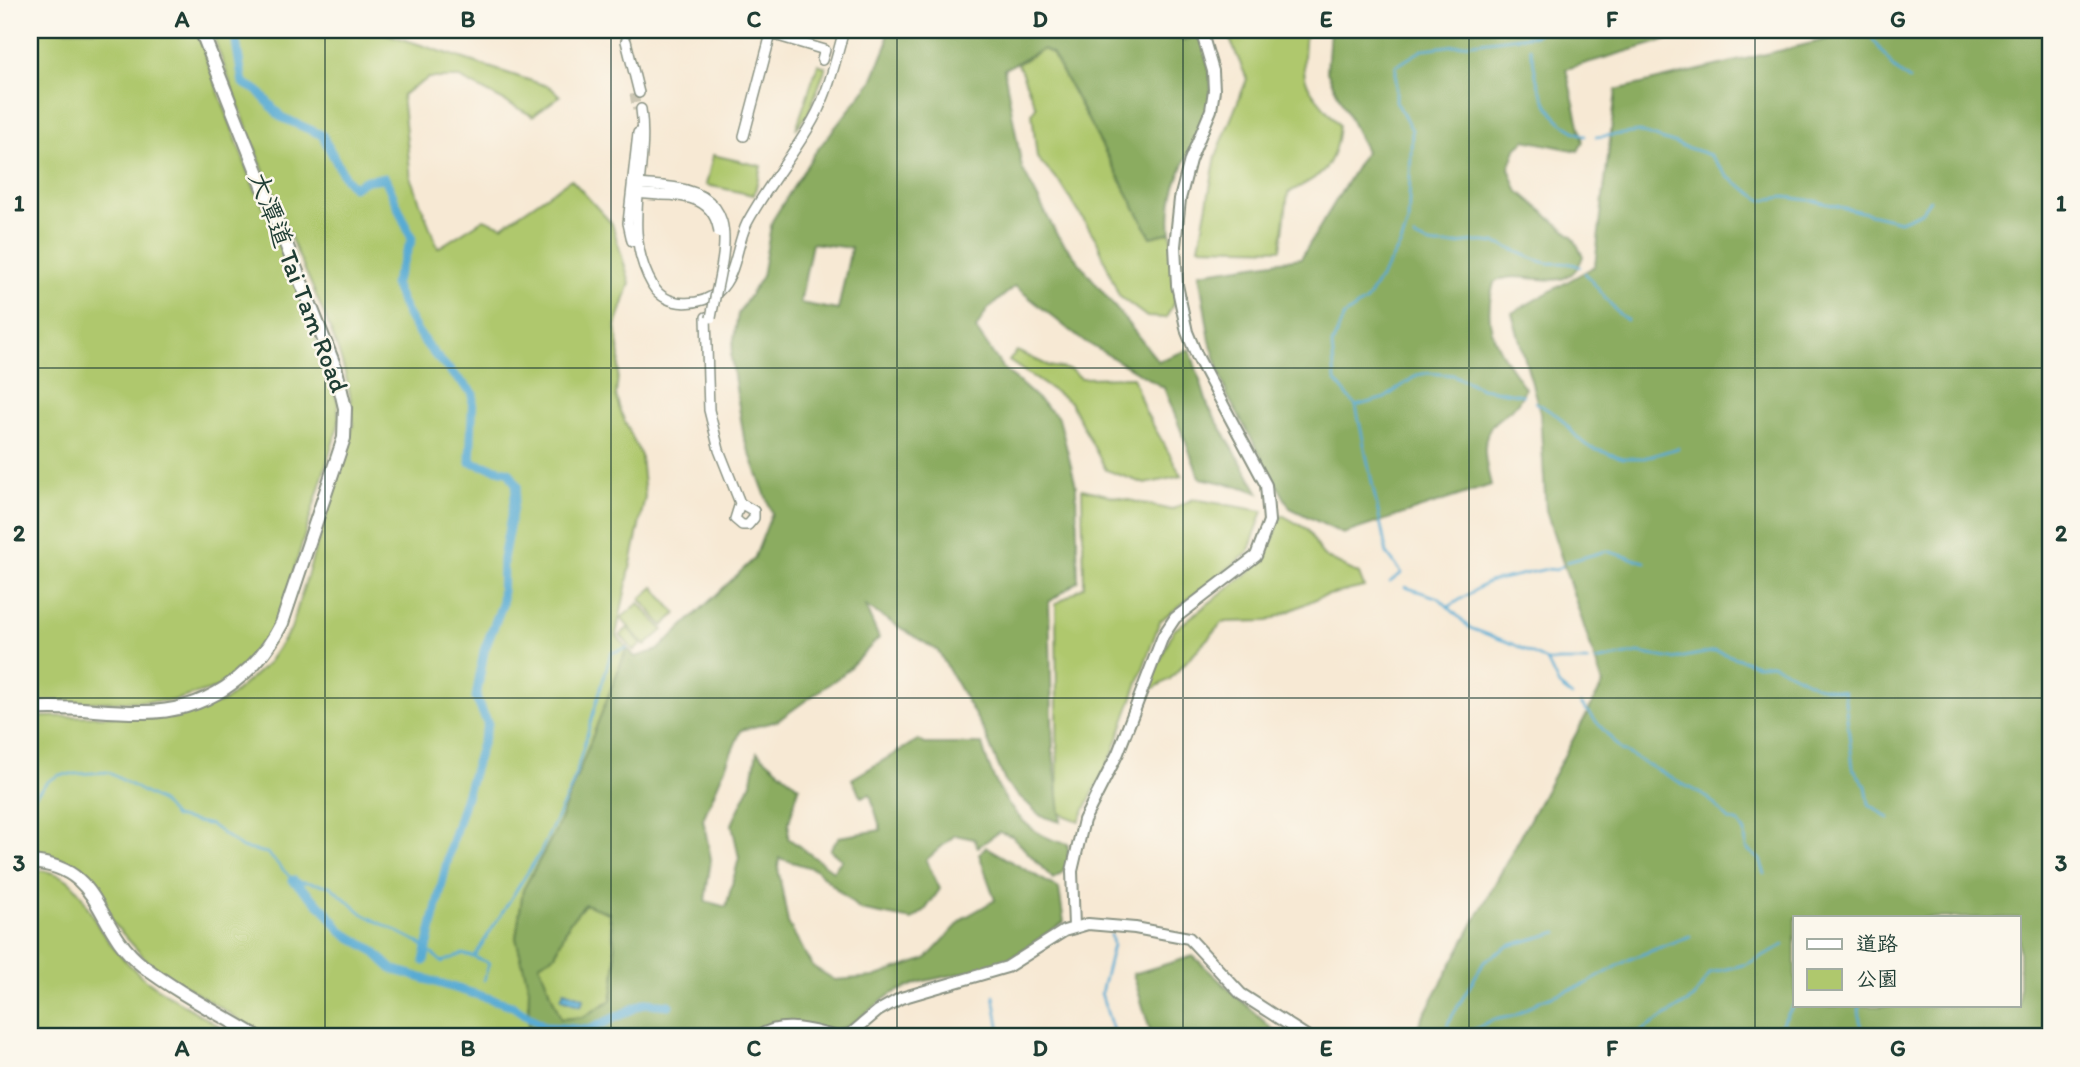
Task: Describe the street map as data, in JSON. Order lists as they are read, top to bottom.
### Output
{
  "streets": {
    "main road": ["大潭道 Tai Tam Road"]
  },
  "legend": ["道路", "公園"],
  "grid": {
    "columns": [
      "A",
      "B",
      "C",
      "D",
      "E",
      "F",
      "G"
    ],
    "rows": ["1", "2", "3"]
  }
}
